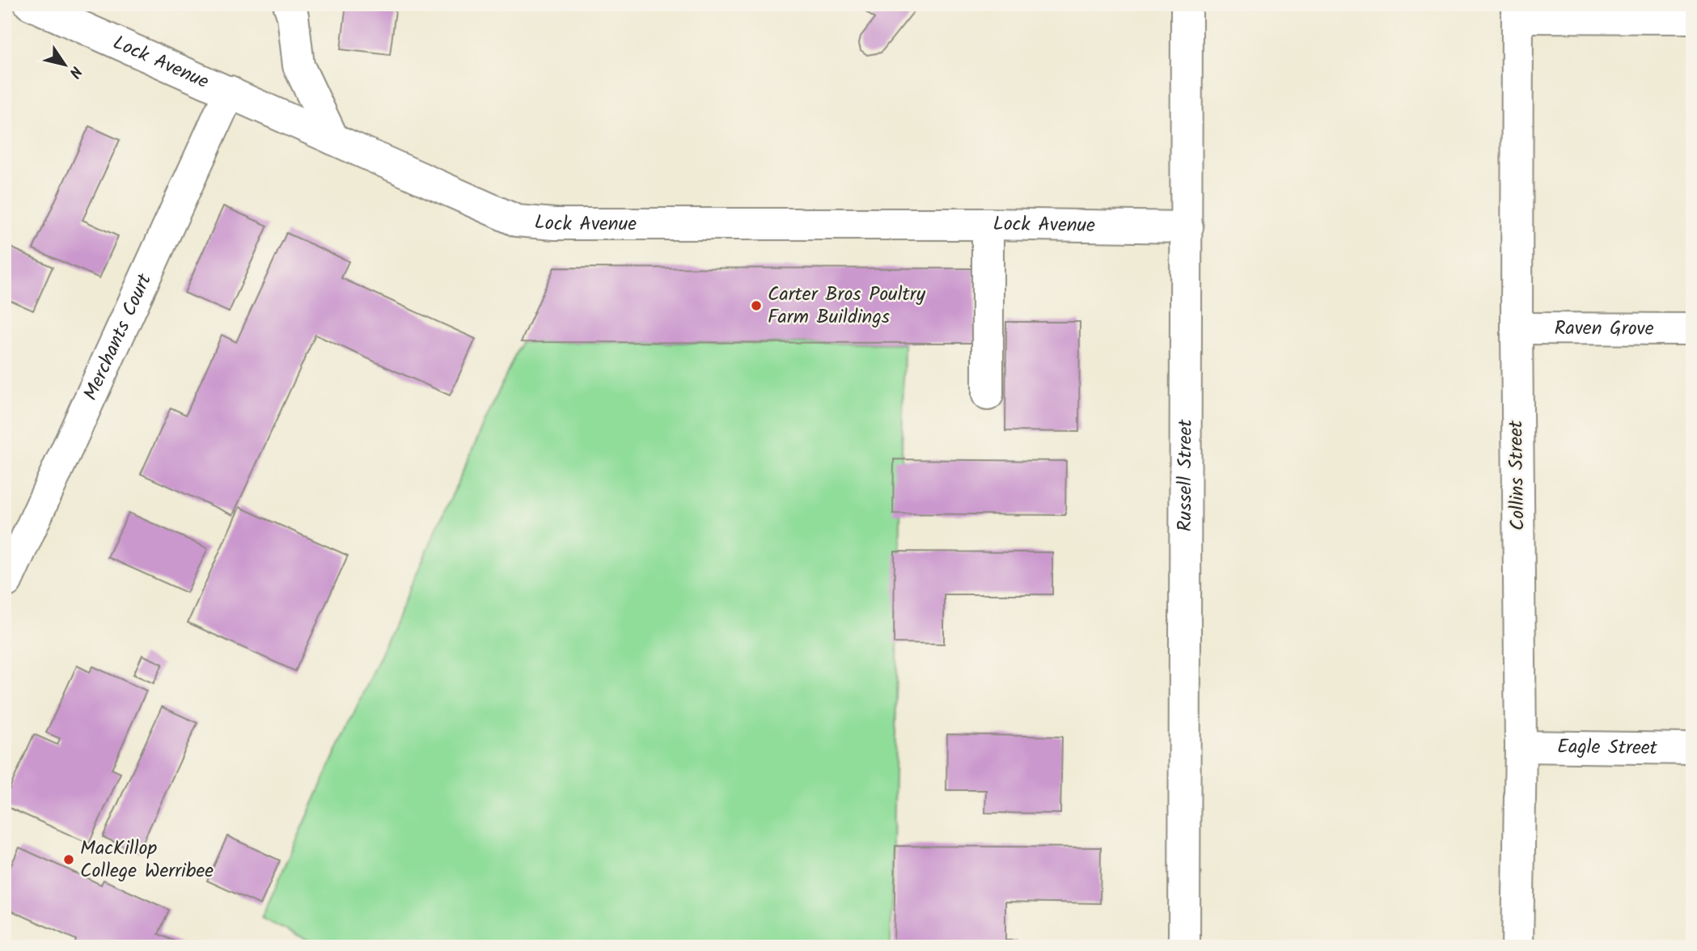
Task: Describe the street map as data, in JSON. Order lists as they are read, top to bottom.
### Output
{
  "streets": {
    "street": [
      "Lock Avenue",
      "Raven Grove",
      "Merchants Court",
      "Russell Street",
      "Collins Street",
      "Eagle Street"
    ]
  },
  "crossings": [
    ["Lock Avenue", "Merchants Court"],
    ["Lock Avenue", "Russell Street"],
    ["Raven Grove", "Collins Street"],
    ["Collins Street", "Eagle Street"]
  ],
  "places": ["Carter Bros Poultry Farm Buildings", "MacKillop College Werribee"],
  "north": "bottom right"
}
